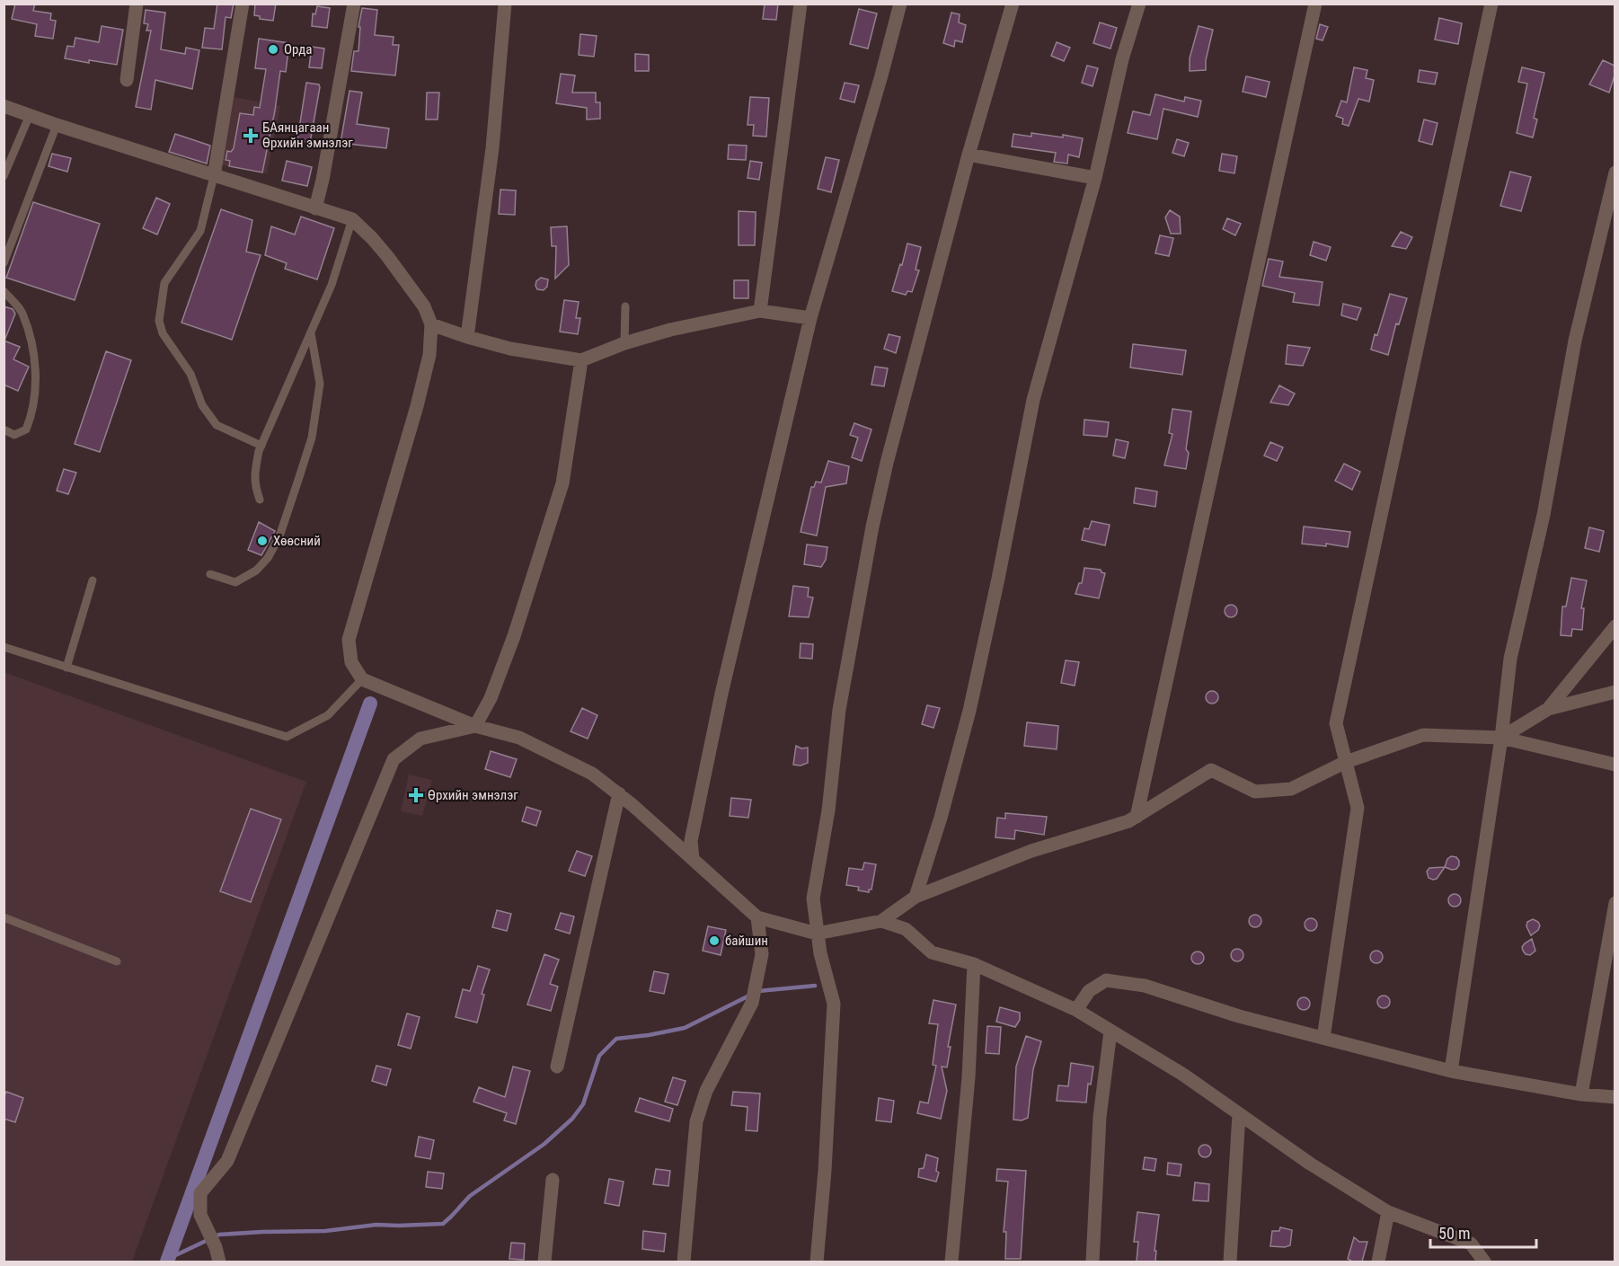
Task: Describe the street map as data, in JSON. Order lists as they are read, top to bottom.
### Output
{
  "places": {
    "other": ["Орда", "Хөөсний", "байшин"],
    "health": ["БАянцагаан Өрхийн эмнэлэг", "Өрхийн эмнэлэг"]
  },
  "scale_bar": "50 m"
}
